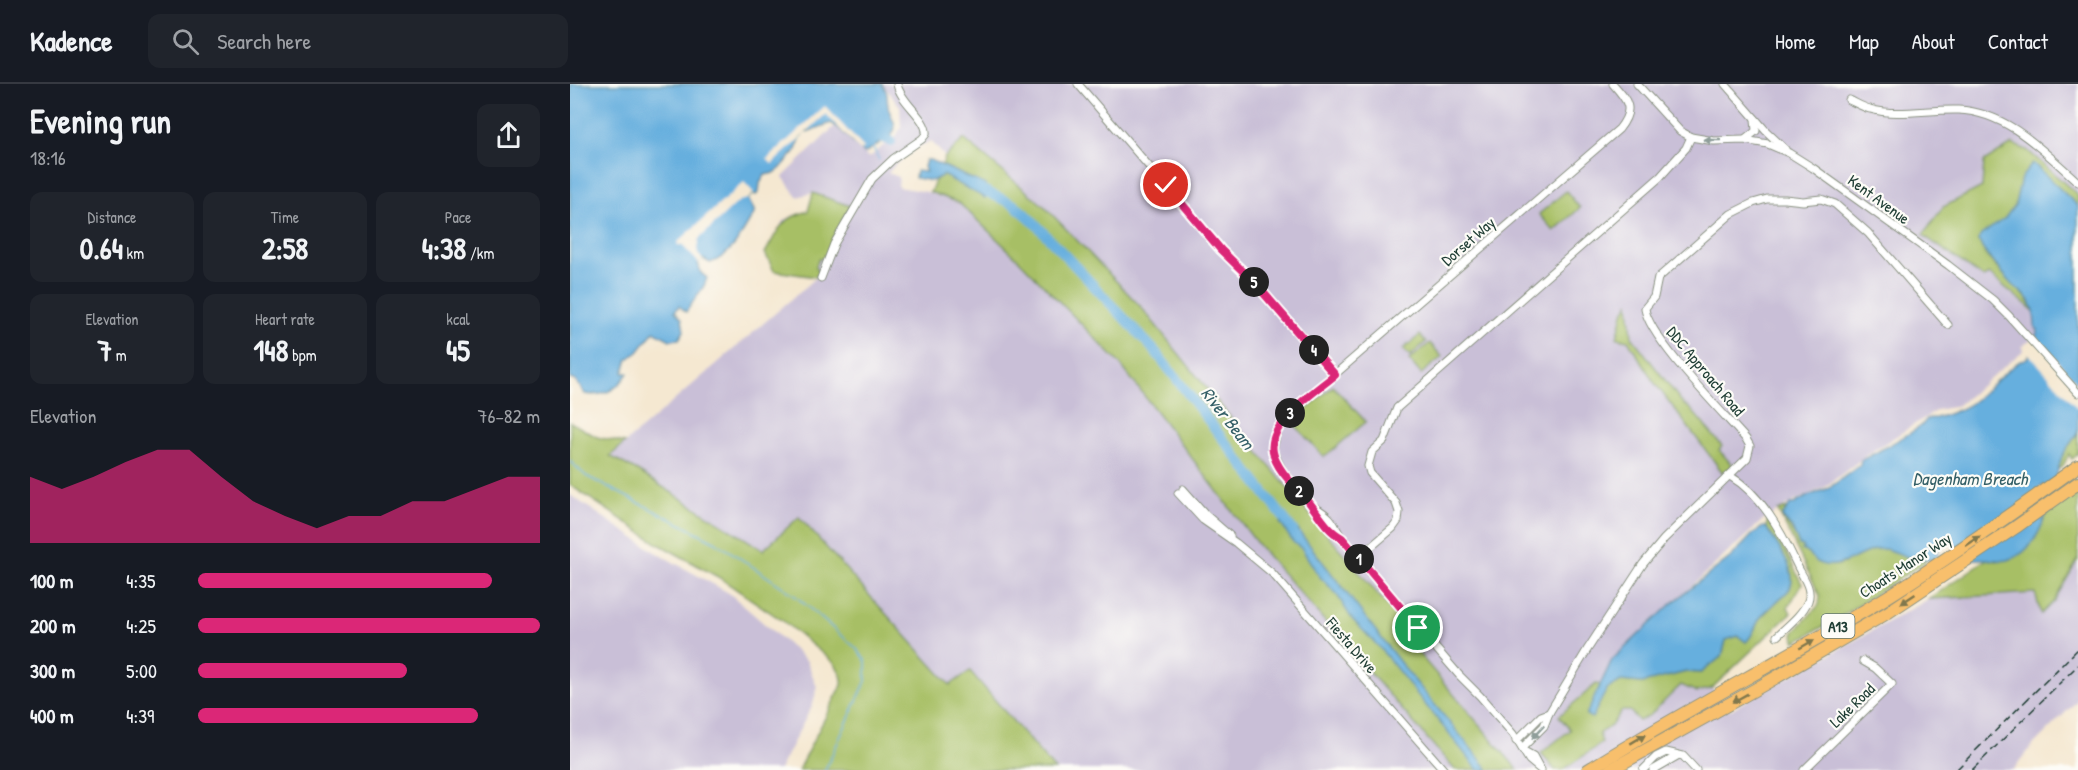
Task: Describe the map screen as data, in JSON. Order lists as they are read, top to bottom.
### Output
{
  "streets": {
    "highway": ["Choats Manor Way", "A13"],
    "street": [
      "Kent Avenue",
      "Dorset Way",
      "DDC Approach Road",
      "Fiesta Drive",
      "Lake Road"
    ]
  },
  "crossings": [
    ["Dorset Way", "DDC Approach Road"]
  ],
  "water": ["River Beam", "Dagenham Breach"],
  "page": {
    "header": "Kadence",
    "search": "Search here",
    "nav": [
      "Home",
      "Map",
      "About",
      "Contact"
    ],
    "heading": ["Evening run", "18:16"],
    "stats": [
      ["Distance", "0.64 km"],
      ["Time", "2:58"],
      ["Pace", "4:38 /km"],
      ["Elevation", "7 m"],
      ["Heart rate", "148 bpm"],
      ["kcal", "45"]
    ],
    "pins": [
      "5",
      "4",
      "3",
      "2",
      "1"
    ],
    "chart": ["Elevation", "76–82 m"],
    "list": [
      {
        "name": "100 m",
        "note": "4:35"
      },
      {
        "name": "200 m",
        "note": "4:25"
      },
      {
        "name": "300 m",
        "note": "5:00"
      },
      {
        "name": "400 m",
        "note": "4:39"
      }
    ]
  }
}
